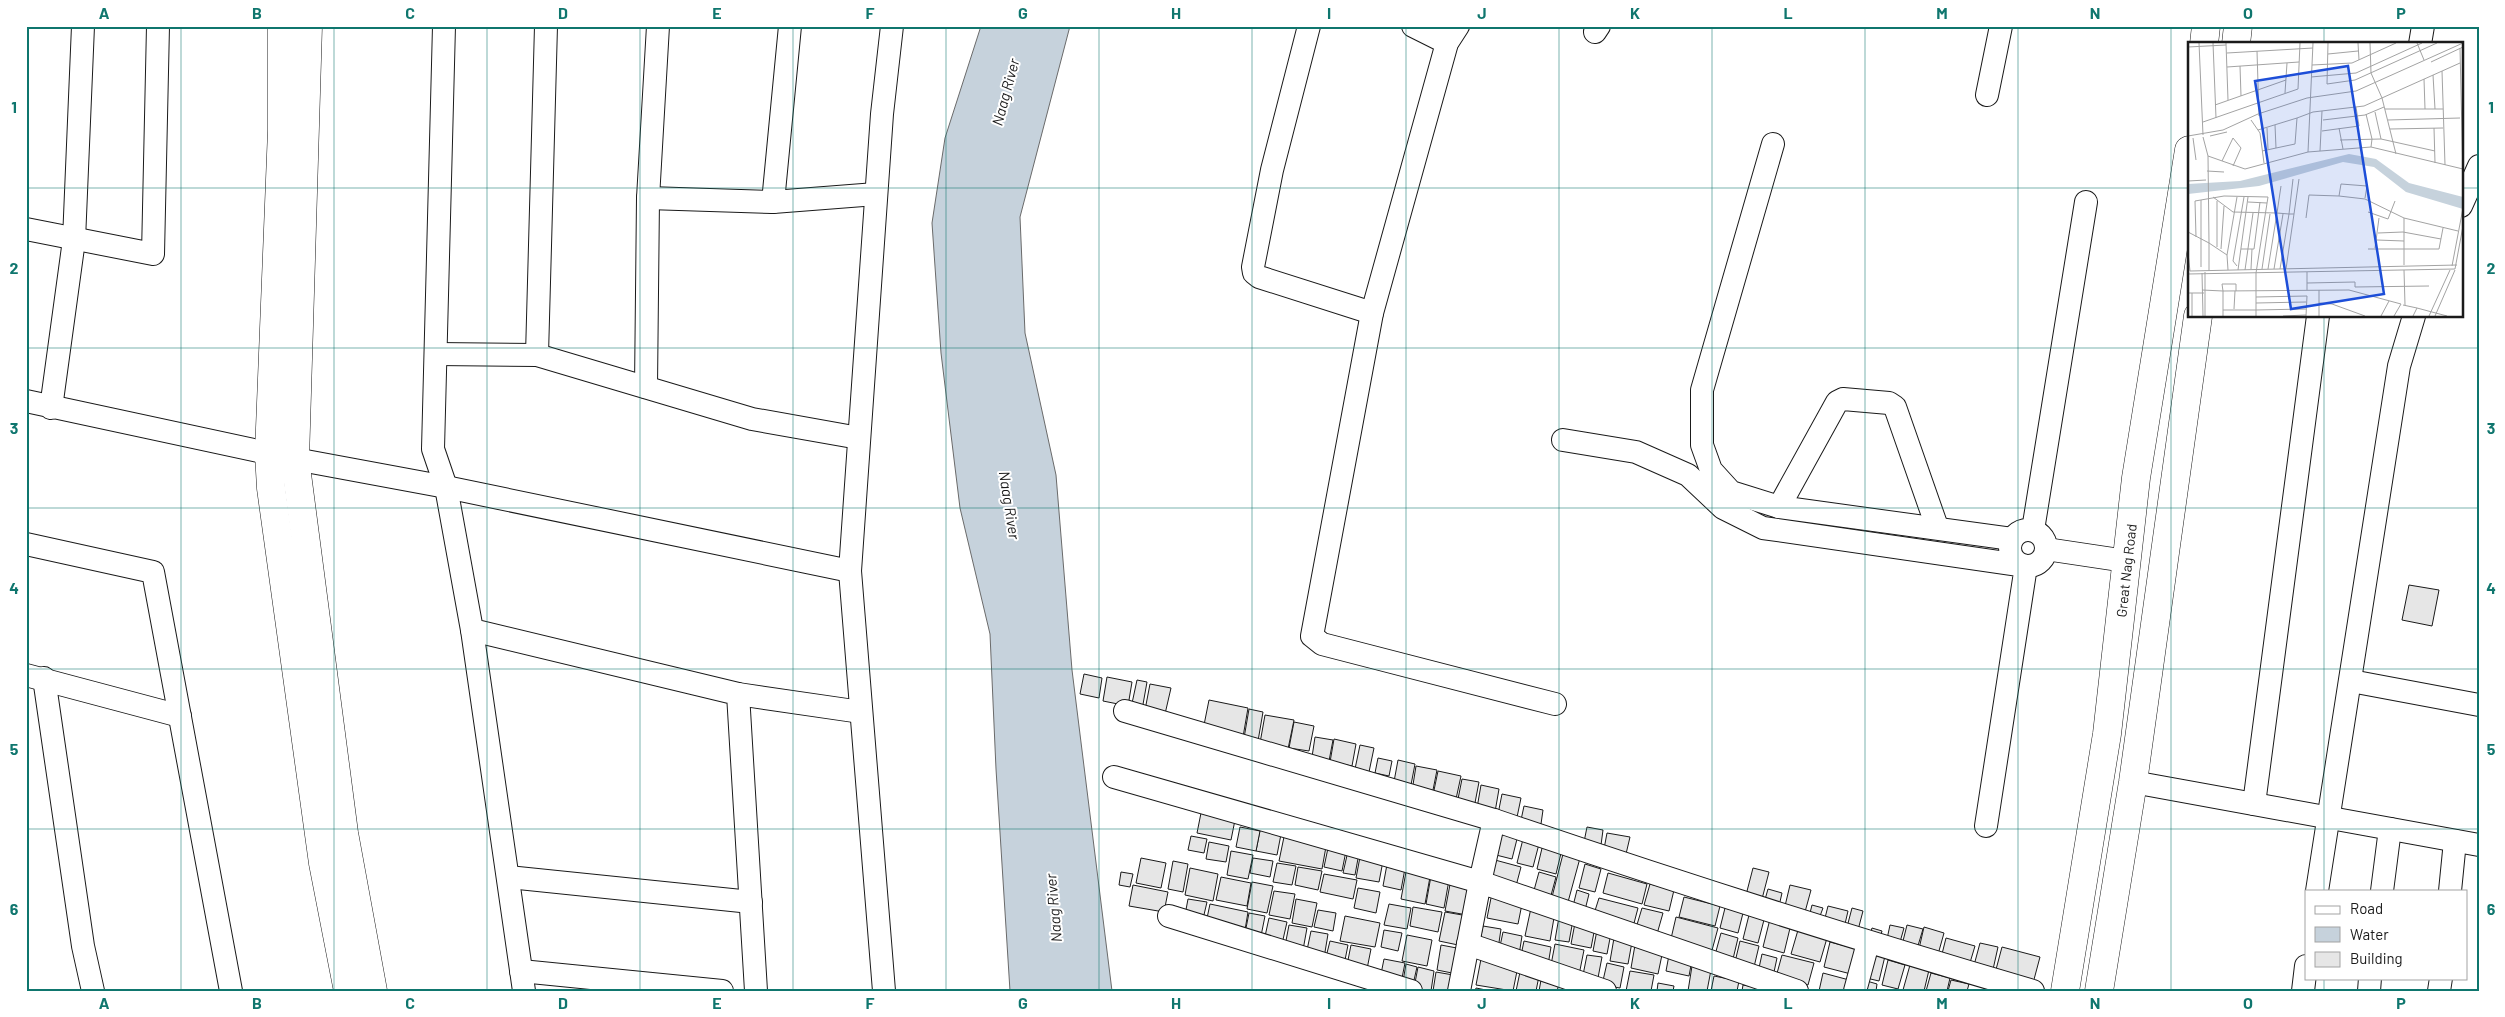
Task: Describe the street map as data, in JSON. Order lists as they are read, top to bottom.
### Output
{
  "streets": {
    "main road": ["Great Nag Road"]
  },
  "water": ["Naag River"],
  "legend": ["Road", "Water", "Building"],
  "grid": {
    "columns": [
      "A",
      "B",
      "C",
      "D",
      "E",
      "F",
      "G",
      "H",
      "I",
      "J",
      "K",
      "L",
      "M",
      "N",
      "O",
      "P"
    ],
    "rows": [
      "1",
      "2",
      "3",
      "4",
      "5",
      "6"
    ]
  }
}
